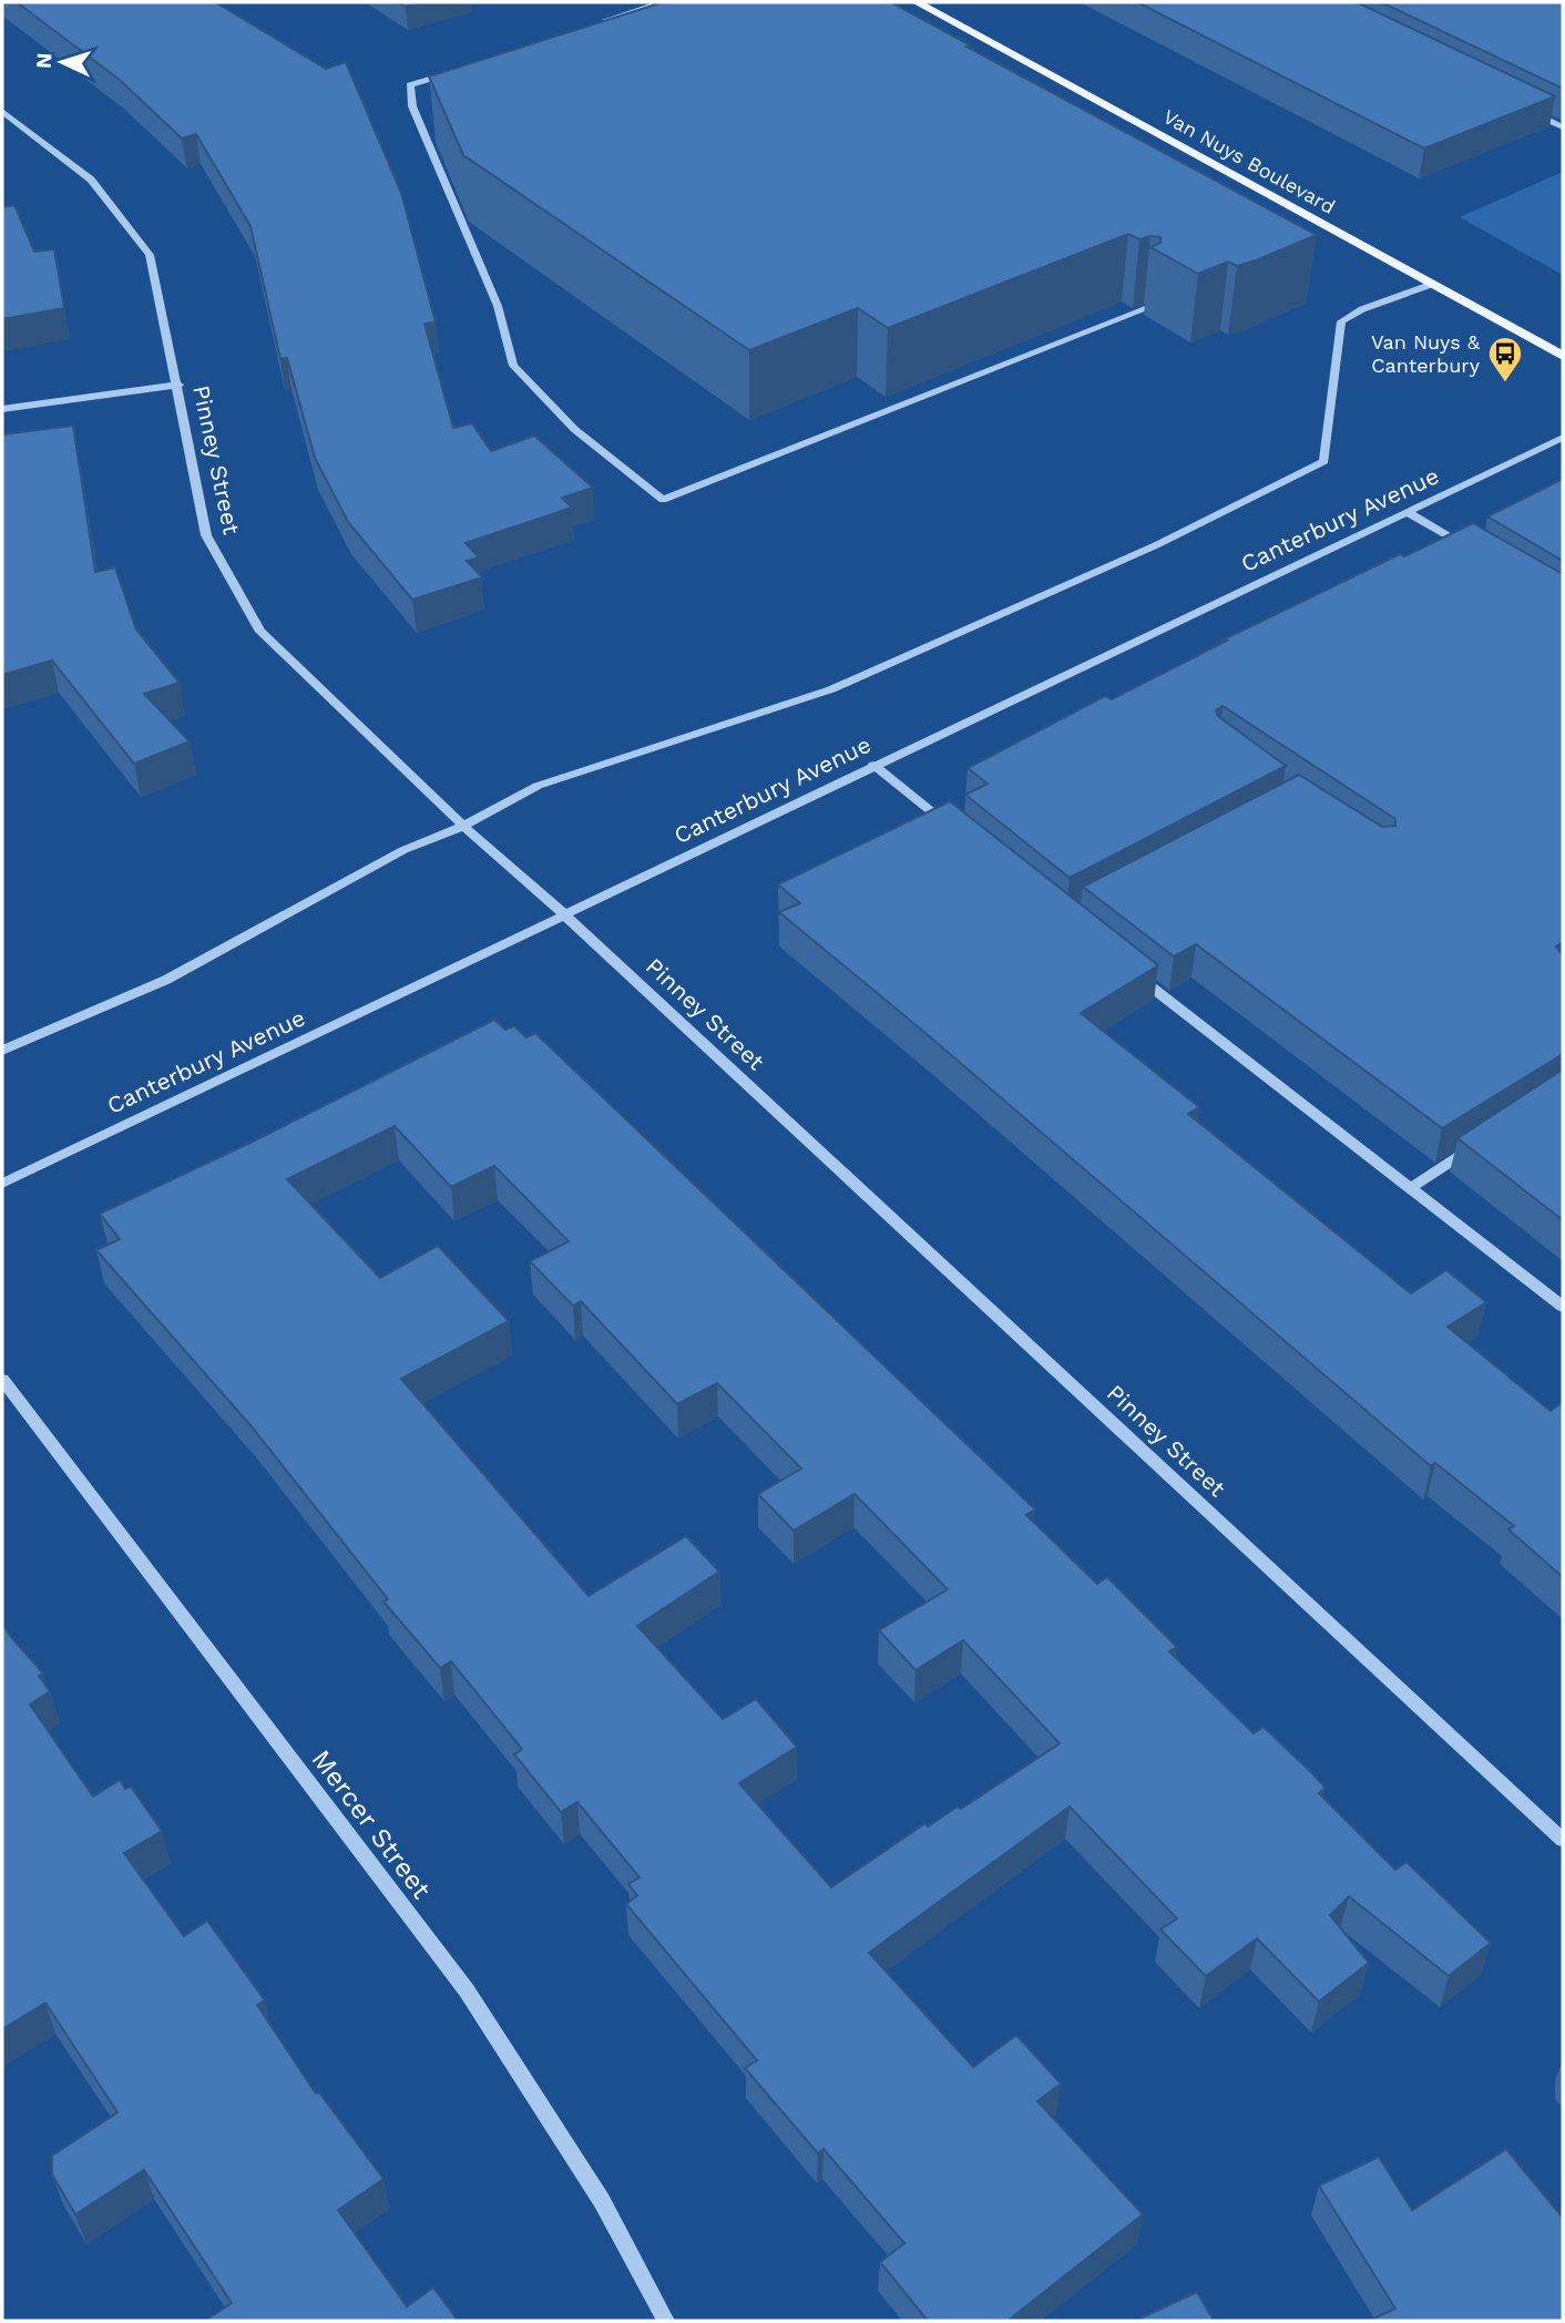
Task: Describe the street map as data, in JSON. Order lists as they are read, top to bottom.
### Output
{
  "streets": {
    "main road": ["Van Nuys Boulevard"],
    "street": ["Pinney Street", "Canterbury Avenue", "Mercer Street"]
  },
  "crossings": [
    ["Pinney Street", "Canterbury Avenue"]
  ],
  "places": {
    "bus stop": ["Van Nuys & Canterbury"]
  },
  "north": "left"
}
